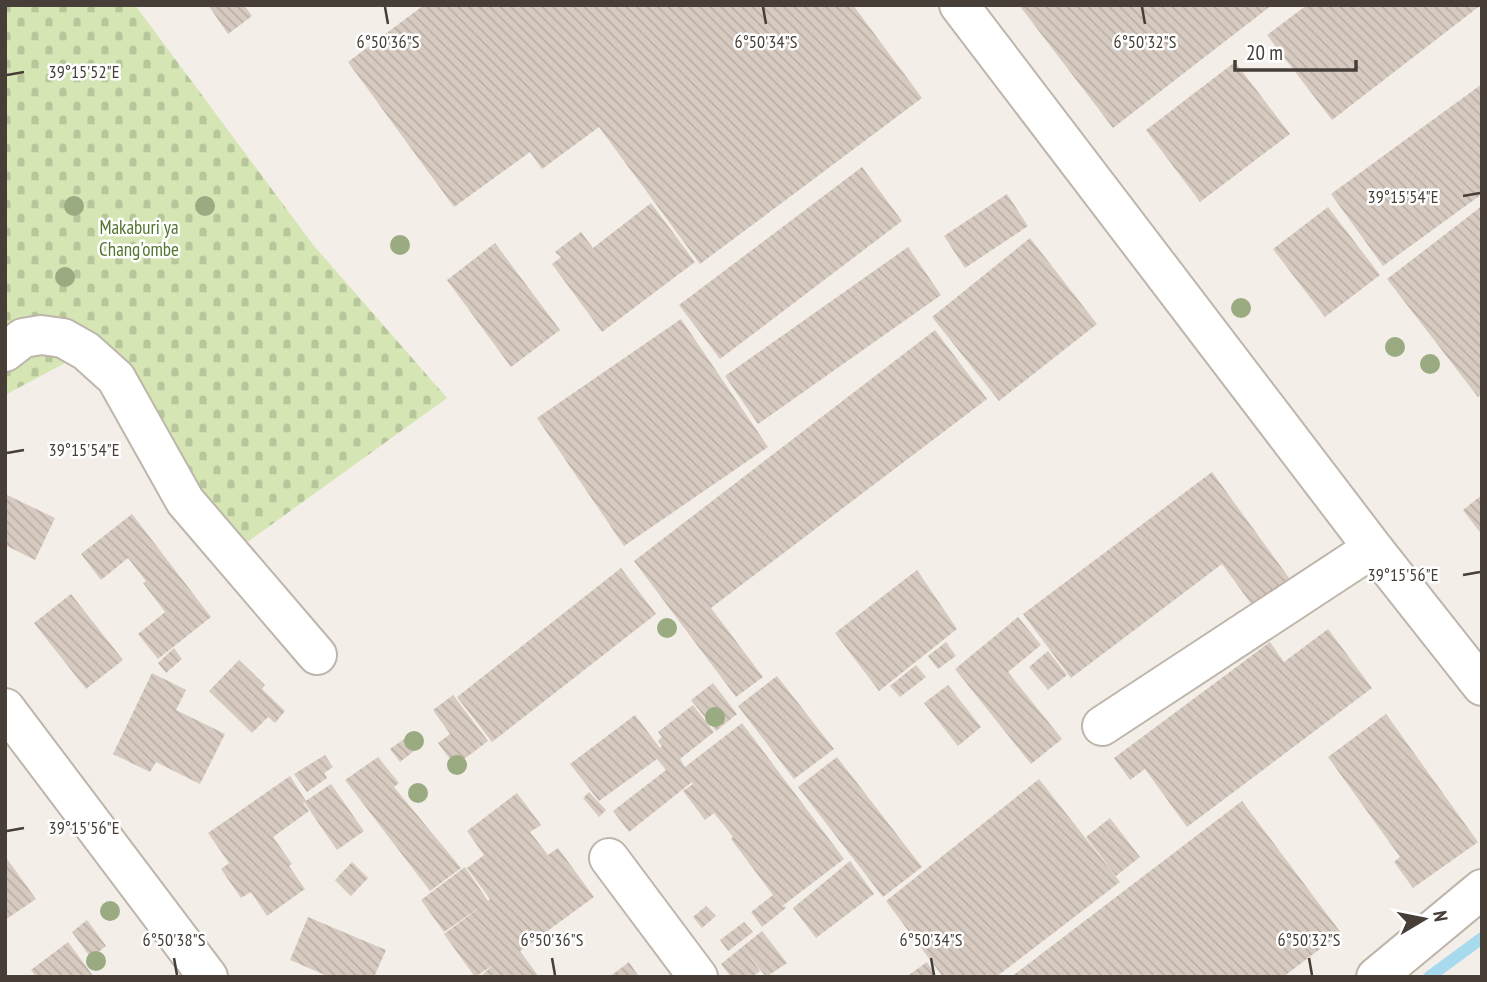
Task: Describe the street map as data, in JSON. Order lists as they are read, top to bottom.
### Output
{
  "parks": ["Makaburi ya Chang'ombe"],
  "scale_bar": "20 m",
  "north": "right",
  "coordinates": [
    "6°50'36\"S",
    "6°50'34\"S",
    "6°50'32\"S",
    "39°15'52\"E",
    "39°15'54\"E",
    "39°15'56\"E",
    "6°50'38\"S"
  ]
}
